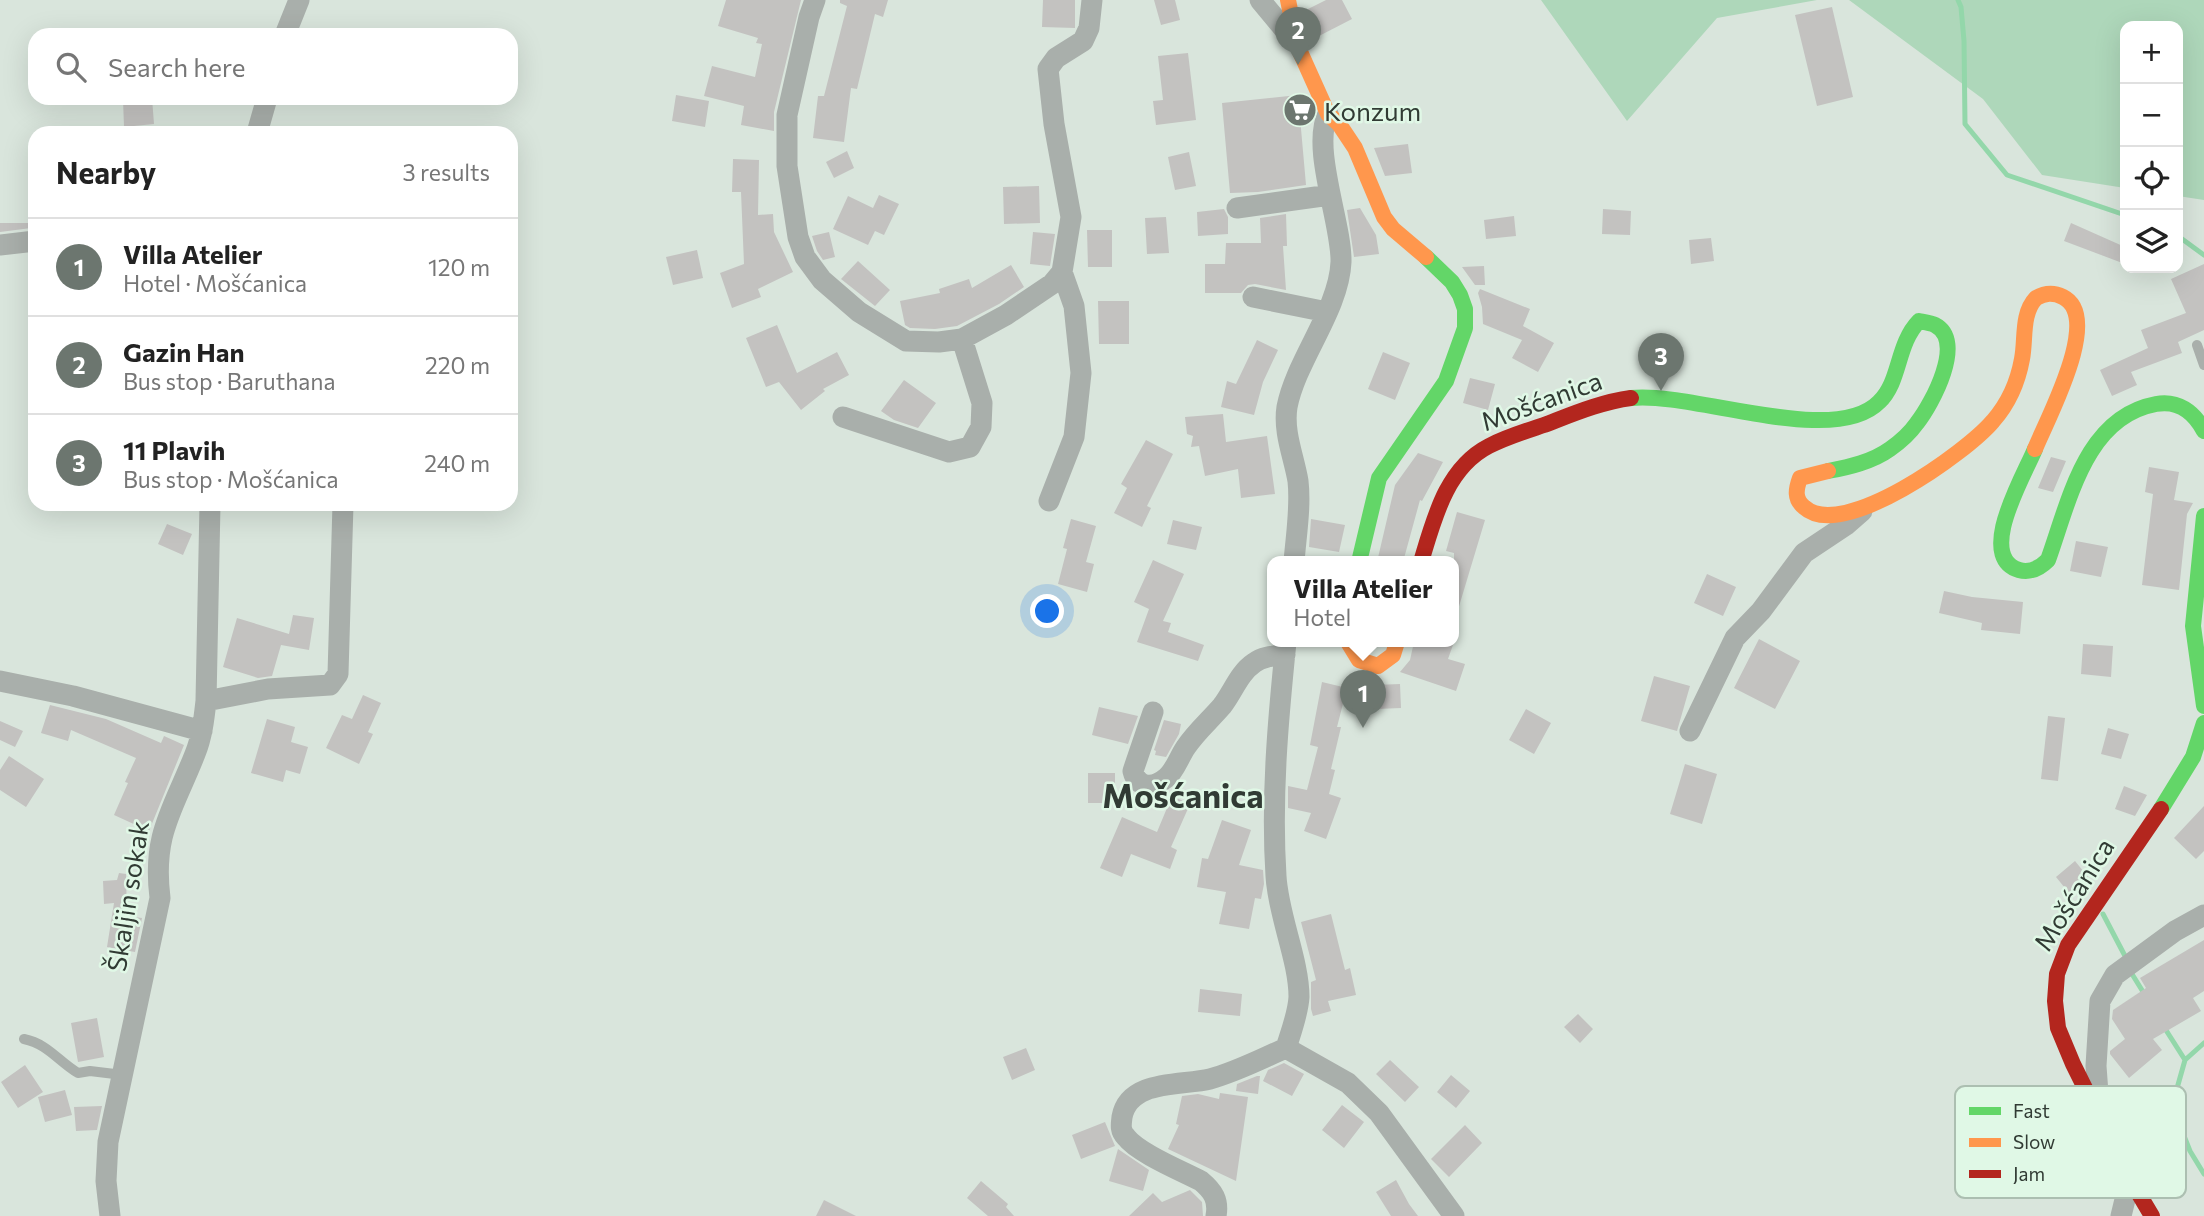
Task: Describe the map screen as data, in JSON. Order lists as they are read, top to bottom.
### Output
{
  "streets": {
    "main road": ["Mošćanica"],
    "street": ["Škaljin sokak"]
  },
  "districts": ["Mošćanica"],
  "places": {
    "supermarket": ["Konzum"]
  },
  "legend": ["Fast", "Slow", "Jam"],
  "page": {
    "pins": ["2", "3", "1"],
    "map_buttons": ["+", "−"],
    "search": "Search here",
    "heading": ["Nearby", "3 results"],
    "list": [
      {
        "mark": "1",
        "name": "Villa Atelier",
        "note": "Hotel · Mošćanica",
        "value": "120 m"
      },
      {
        "mark": "2",
        "name": "Gazin Han",
        "note": "Bus stop · Baruthana",
        "value": "220 m"
      },
      {
        "mark": "3",
        "name": "11 Plavih",
        "note": "Bus stop · Mošćanica",
        "value": "240 m"
      }
    ],
    "popup": ["Villa Atelier", "Hotel"]
  }
}
